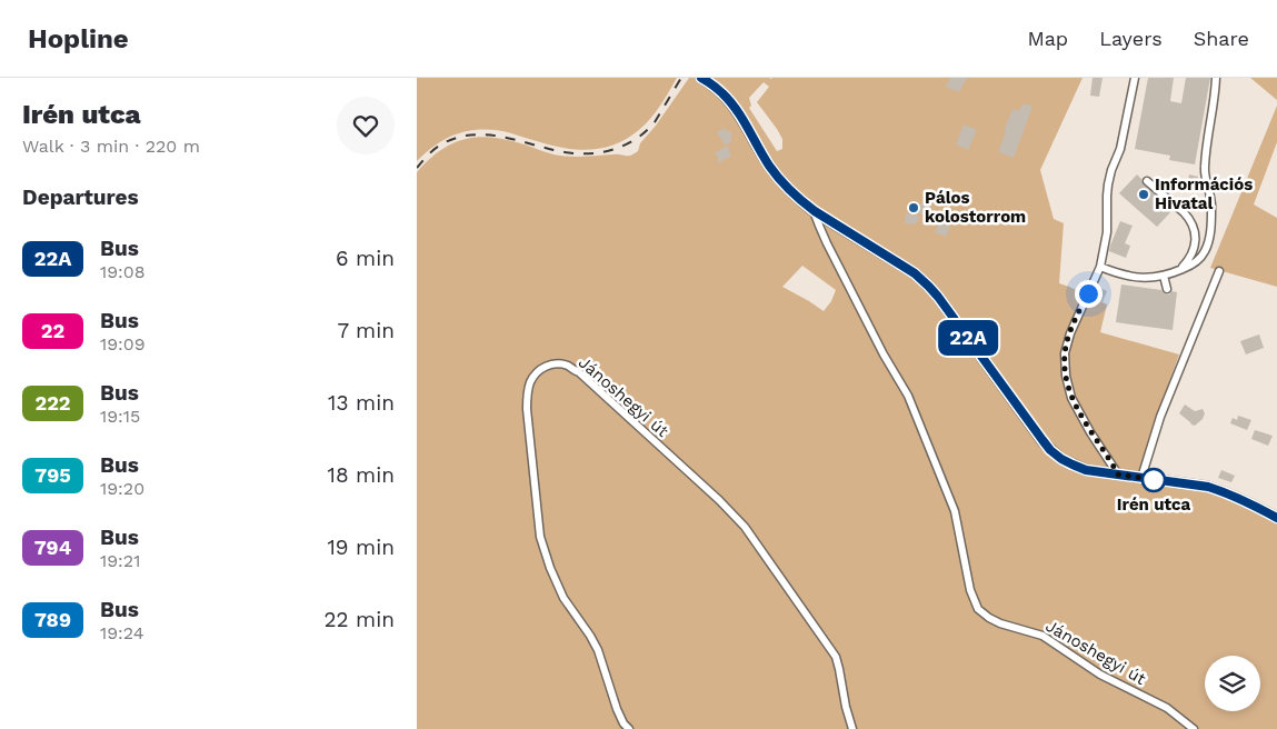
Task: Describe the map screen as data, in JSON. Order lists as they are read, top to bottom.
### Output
{
  "streets": {
    "street": ["Jánoshegyi út"]
  },
  "places": ["Információs Hivatal", "Pálos kolostorrom", "Irén utca"],
  "lines": ["bus line 22A"],
  "page": {
    "header": "Hopline",
    "nav": ["Map", "Layers", "Share"],
    "heading": [
      ["Irén utca", "Walk · 3 min · 220 m"],
      "Departures"
    ],
    "on_map": "22A",
    "list": [
      {
        "mark": "22A",
        "name": "Bus",
        "note": "19:08",
        "value": "6 min"
      },
      {
        "mark": "22",
        "name": "Bus",
        "note": "19:09",
        "value": "7 min"
      },
      {
        "mark": "222",
        "name": "Bus",
        "note": "19:15",
        "value": "13 min"
      },
      {
        "mark": "795",
        "name": "Bus",
        "note": "19:20",
        "value": "18 min"
      },
      {
        "mark": "794",
        "name": "Bus",
        "note": "19:21",
        "value": "19 min"
      },
      {
        "mark": "789",
        "name": "Bus",
        "note": "19:24",
        "value": "22 min"
      }
    ]
  }
}
